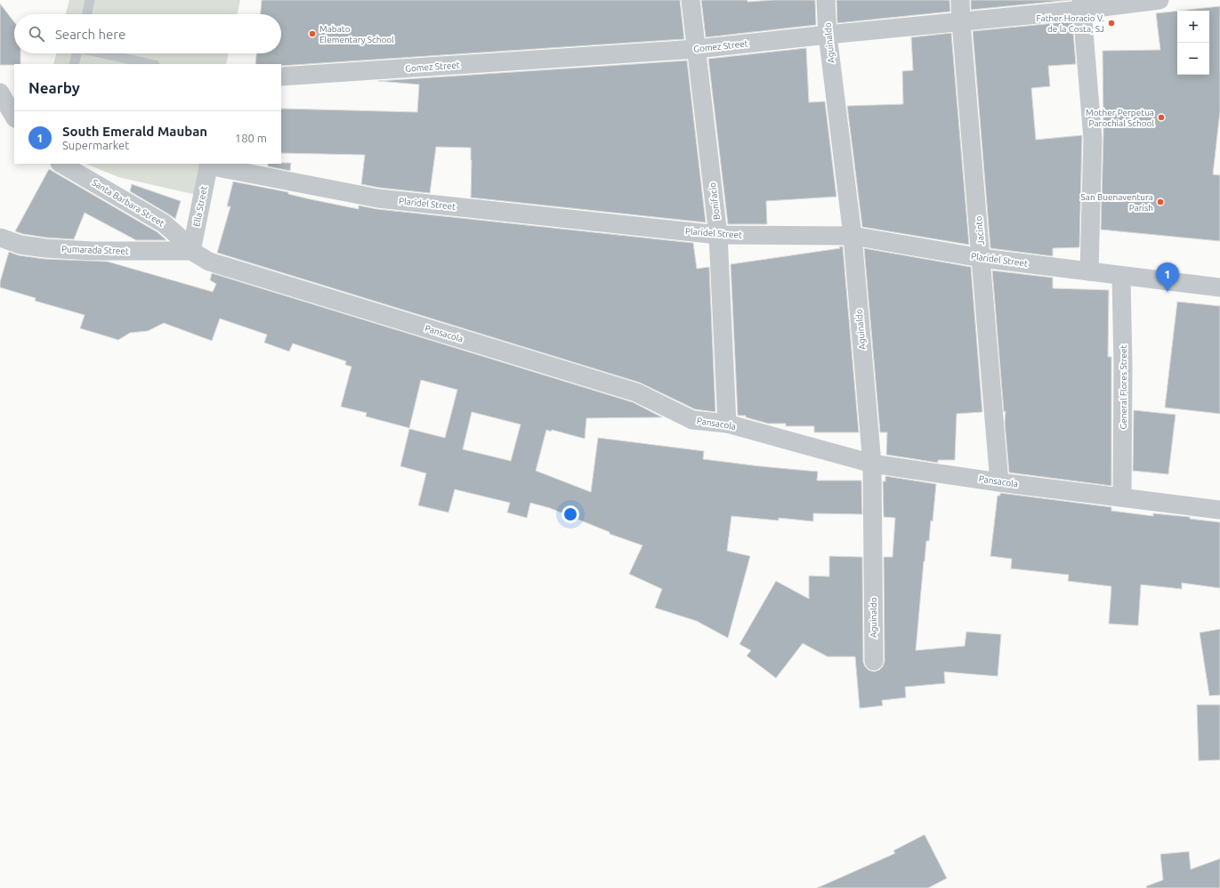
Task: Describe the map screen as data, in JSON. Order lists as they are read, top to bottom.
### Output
{
  "streets": {
    "street": [
      "Aguinaldo",
      "Gomez Street",
      "Bonifacio",
      "Santa Barbara Street",
      "Plaridel Street",
      "Ella Street",
      "Jacinto",
      "Pumarada Street",
      "Pansacola",
      "General Flores Street"
    ]
  },
  "crossings": [
    ["Aguinaldo", "Gomez Street"],
    ["Aguinaldo", "Plaridel Street"],
    ["Aguinaldo", "Pansacola"],
    ["Gomez Street", "Bonifacio"],
    ["Gomez Street", "Jacinto"],
    ["Bonifacio", "Plaridel Street"],
    ["Bonifacio", "Pansacola"],
    ["Santa Barbara Street", "Ella Street"],
    ["Santa Barbara Street", "Pumarada Street"],
    ["Santa Barbara Street", "Pansacola"],
    ["Plaridel Street", "Ella Street"],
    ["Plaridel Street", "Jacinto"],
    ["Plaridel Street", "General Flores Street"],
    ["Ella Street", "Pumarada Street"],
    ["Ella Street", "Pansacola"],
    ["Jacinto", "Pansacola"],
    ["Pumarada Street", "Pansacola"],
    ["Pansacola", "General Flores Street"]
  ],
  "places": [
    "Father Horacio V. de la Costa, SJ",
    "Mabato Elementary School",
    "Mother Perpetua Parochial School",
    "San Buenaventura Parish"
  ],
  "page": {
    "map_buttons": ["+", "−"],
    "search": "Search here",
    "heading": "Nearby",
    "list": [
      {
        "mark": "1",
        "name": "South Emerald Mauban",
        "note": "Supermarket",
        "value": "180 m"
      }
    ],
    "pins": "1"
  }
}
